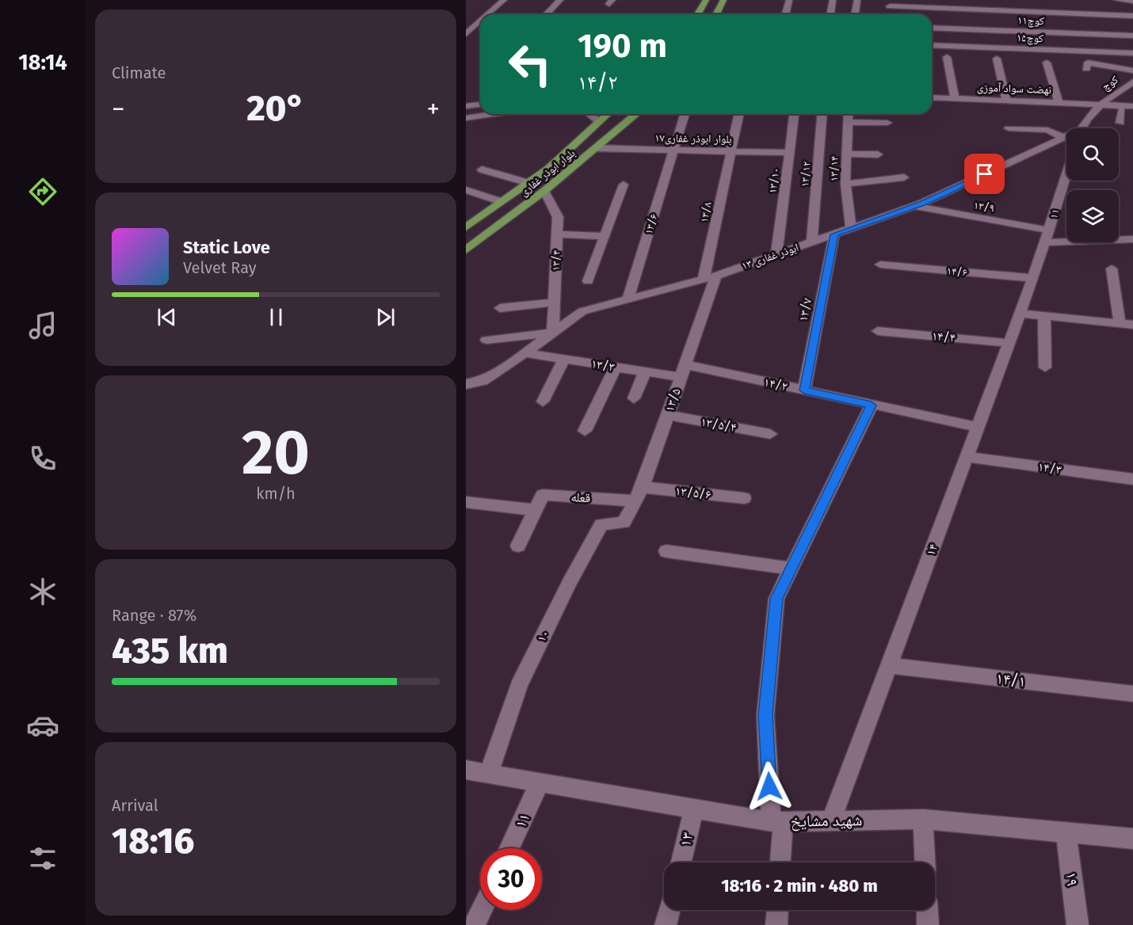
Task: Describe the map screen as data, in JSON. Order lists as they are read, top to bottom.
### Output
{
  "streets": {
    "main road": ["بلوار ابوذر غفاری"],
    "street": [
      "۱۱کوچ",
      "۱۵کوچ",
      "کوچ",
      "نهضت سواد آموزی",
      "بلوار ابوذر غفاری۱۷",
      "۱۳/۱۴",
      "۱۳/۱۲",
      "۱۳/۱۰",
      "۱۳/۹",
      "۱۳/۸",
      "۱۱",
      "۱۳/۶",
      "۱۳ ابوذر غفاری",
      "۱۳/۴",
      "۱۴/۶",
      "۱۳/۷",
      "۱۴/۴",
      "۱۳/۳",
      "۱۴/۲",
      "۱۳/۵",
      "۱۳/۵/۴",
      "۱۴/۳",
      "۱۳/۵/۶",
      "قعله",
      "۱۴",
      "۱۰",
      "۱۴/۱",
      "شهید مشایخ",
      "۱۳",
      "۱۹"
    ]
  },
  "crossings": [
    ["کوچ", "نهضت سواد آموزی"],
    ["بلوار ابوذر غفاری۱۷", "بلوار ابوذر غفاری"],
    ["بلوار ابوذر غفاری۱۷", "۱۳/۱۰"],
    ["بلوار ابوذر غفاری۱۷", "۱۳/۸"],
    ["بلوار ابوذر غفاری۱۷", "۱۳/۶"],
    ["۱۳/۱۴", "۱۳ ابوذر غفاری"],
    ["بلوار ابوذر غفاری", "۱۳/۴"],
    ["۱۳/۱۲", "۱۳ ابوذر غفاری"],
    ["۱۳/۱۰", "۱۳ ابوذر غفاری"],
    ["۱۳/۹", "۱۱"],
    ["۱۳/۹", "۱۳ ابوذر غفاری"],
    ["۱۳/۸", "۱۳ ابوذر غفاری"],
    ["۱۳/۸", "۱۳/۵"],
    ["۱۱", "۱۴/۶"],
    ["۱۱", "۱۴"],
    ["۱۱", "شهید مشایخ"],
    ["۱۳/۶", "۱۳ ابوذر غفاری"],
    ["۱۳ ابوذر غفاری", "۱۳/۴"],
    ["۱۳ ابوذر غفاری", "۱۳/۷"],
    ["۱۳ ابوذر غفاری", "۱۳/۳"],
    ["۱۳ ابوذر غفاری", "۱۳/۵"],
    ["۱۴/۶", "۱۴"],
    ["۱۳/۷", "۱۴/۲"],
    ["۱۴/۴", "۱۴"],
    ["۱۳/۳", "۱۳/۵"],
    ["۱۴/۲", "۱۳/۵"],
    ["۱۴/۲", "۱۴"],
    ["۱۳/۵", "۱۳/۵/۴"],
    ["۱۳/۵", "۱۳/۵/۶"],
    ["۱۳/۵", "قعله"],
    ["۱۳/۵", "۱۰"],
    ["۱۴/۳", "۱۴"],
    ["۱۴", "۱۴/۱"],
    ["۱۴", "شهید مشایخ"],
    ["۱۰", "شهید مشایخ"],
    ["شهید مشایخ", "۱۳"],
    ["شهید مشایخ", "۱۹"]
  ],
  "page": {
    "tabs": "18:14",
    "tile": [
      "Climate",
      ["20", "km/h"],
      ["Range · 87%", "435 km"],
      ["Arrival", "18:16"]
    ],
    "turn": ["190 m", "۱۴/۲"],
    "heat": ["−", "20°", "+"],
    "song": ["Static Love", "Velvet Ray"],
    "limit": "30",
    "trip": "18:16 · 2 min · 480 m"
  }
}
